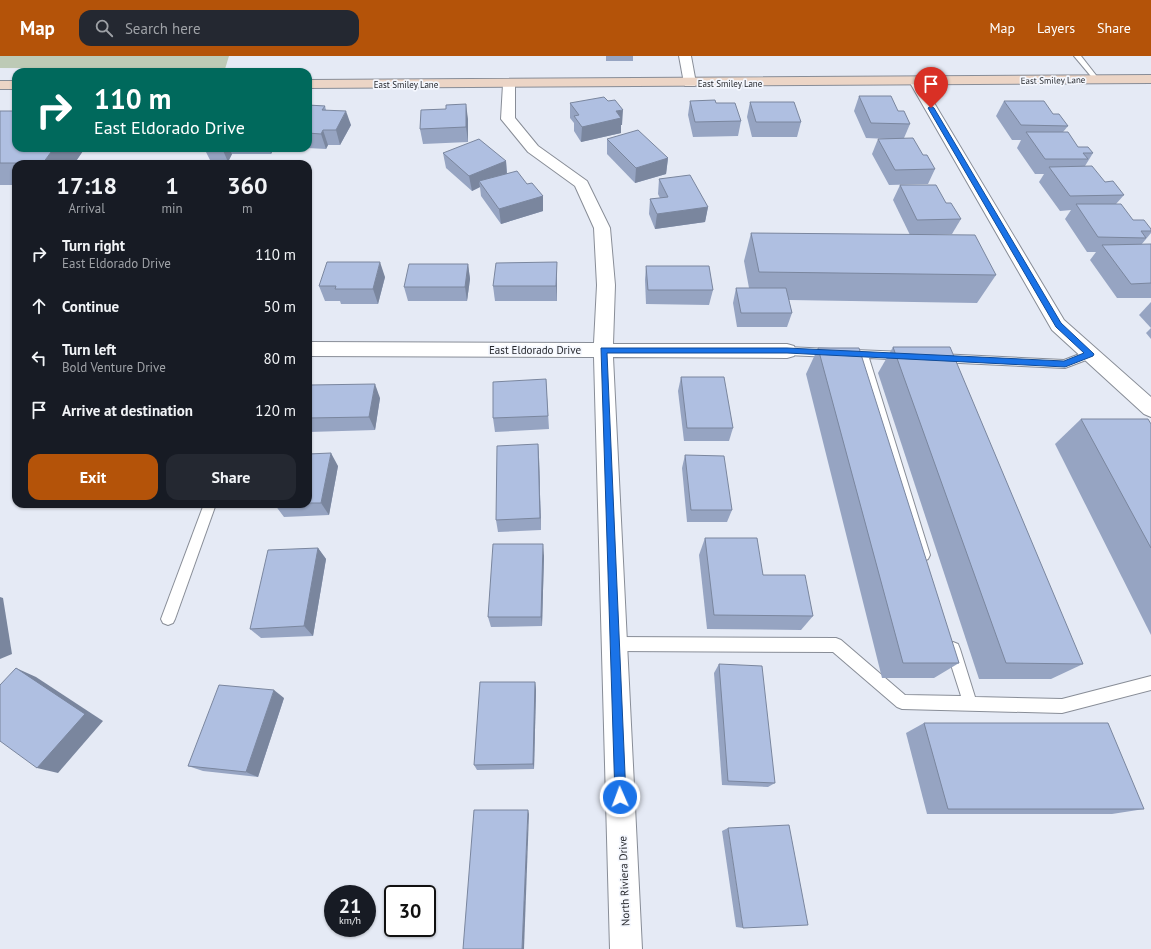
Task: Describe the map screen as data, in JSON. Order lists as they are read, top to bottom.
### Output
{
  "streets": {
    "street": ["East Smiley Lane", "East Eldorado Drive", "North Riviera Drive"]
  },
  "crossings": [
    ["East Smiley Lane", "North Riviera Drive"],
    ["East Eldorado Drive", "North Riviera Drive"]
  ],
  "page": {
    "header": "Map",
    "search": "Search here",
    "nav": ["Map", "Layers", "Share"],
    "turn": ["110 m", "East Eldorado Drive"],
    "eta": [
      "17:18",
      "Arrival",
      "1",
      "min",
      "360",
      "m"
    ],
    "list": [
      {
        "name": "Turn right",
        "note": "East Eldorado Drive",
        "value": "110 m"
      },
      {
        "name": "Continue",
        "value": "50 m"
      },
      {
        "name": "Turn left",
        "note": "Bold Venture Drive",
        "value": "80 m"
      },
      {
        "name": "Arrive at destination",
        "value": "120 m"
      }
    ],
    "buttons": ["Exit", "Share"],
    "speed": "21 km/h",
    "limit": "30"
  }
}
